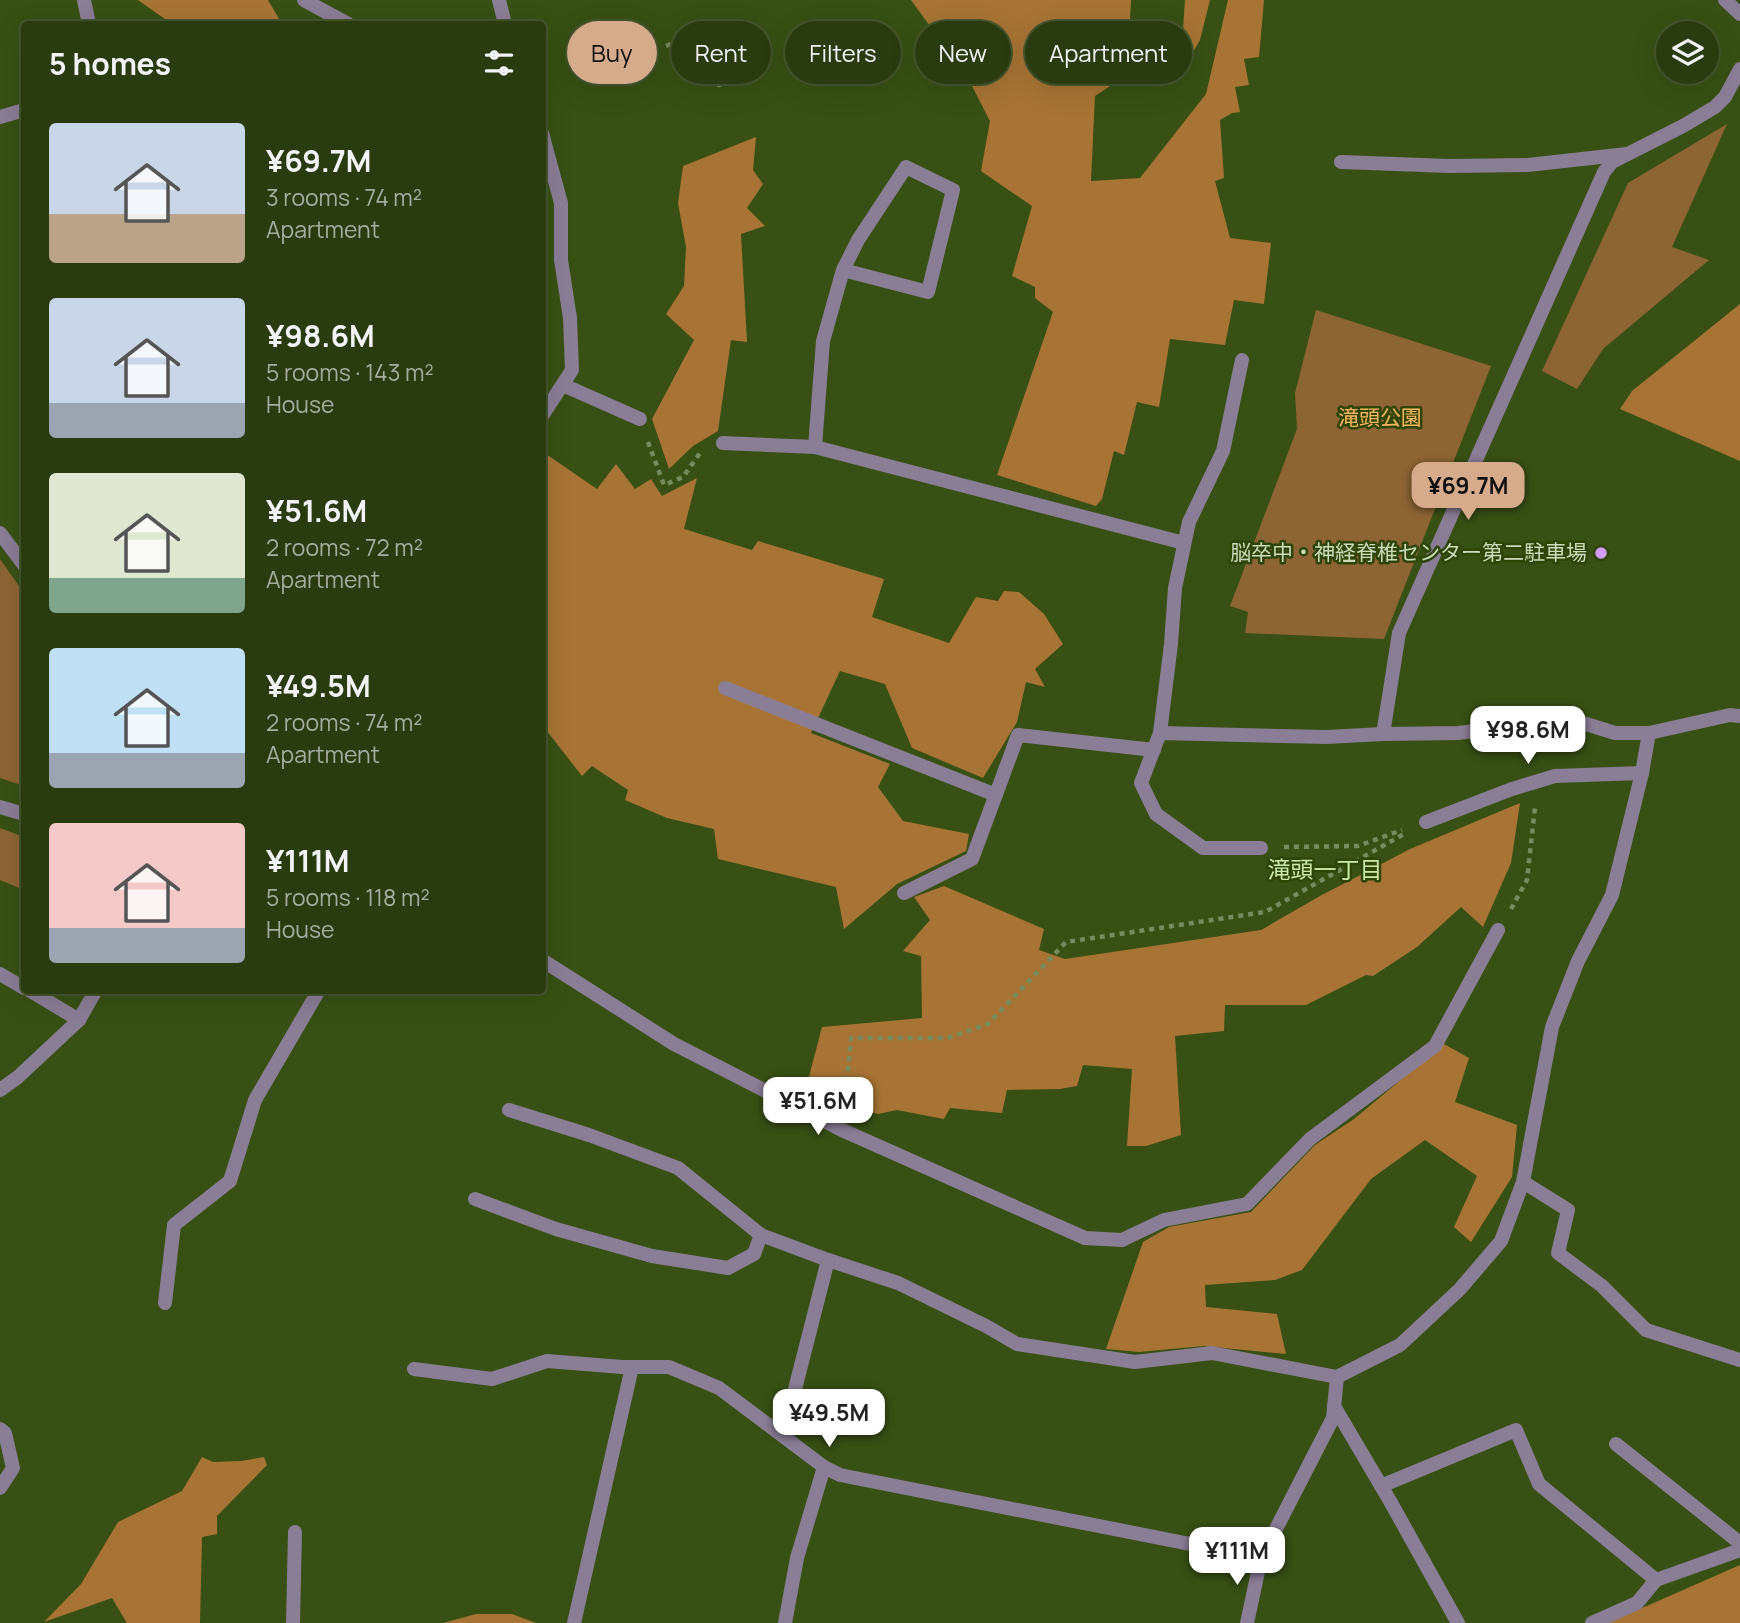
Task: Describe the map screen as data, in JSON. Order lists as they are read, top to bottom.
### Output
{
  "districts": ["滝頭一丁目"],
  "parks": ["滝頭公園"],
  "places": ["脳卒中・神経脊椎センター第二駐車場"],
  "page": {
    "chip": [
      "Buy",
      "Rent",
      "Filters",
      "New",
      "Apartment"
    ],
    "heading": "5 homes",
    "list": [
      {
        "name": "¥69.7M",
        "note": "3 rooms · 74 m² · Apartment"
      },
      {
        "name": "¥98.6M",
        "note": "5 rooms · 143 m² · House"
      },
      {
        "name": "¥51.6M",
        "note": "2 rooms · 72 m² · Apartment"
      },
      {
        "name": "¥49.5M",
        "note": "2 rooms · 74 m² · Apartment"
      },
      {
        "name": "¥111M",
        "note": "5 rooms · 118 m² · House"
      }
    ],
    "price": [
      "¥69.7M",
      "¥98.6M",
      "¥51.6M",
      "¥49.5M",
      "¥111M"
    ]
  }
}
